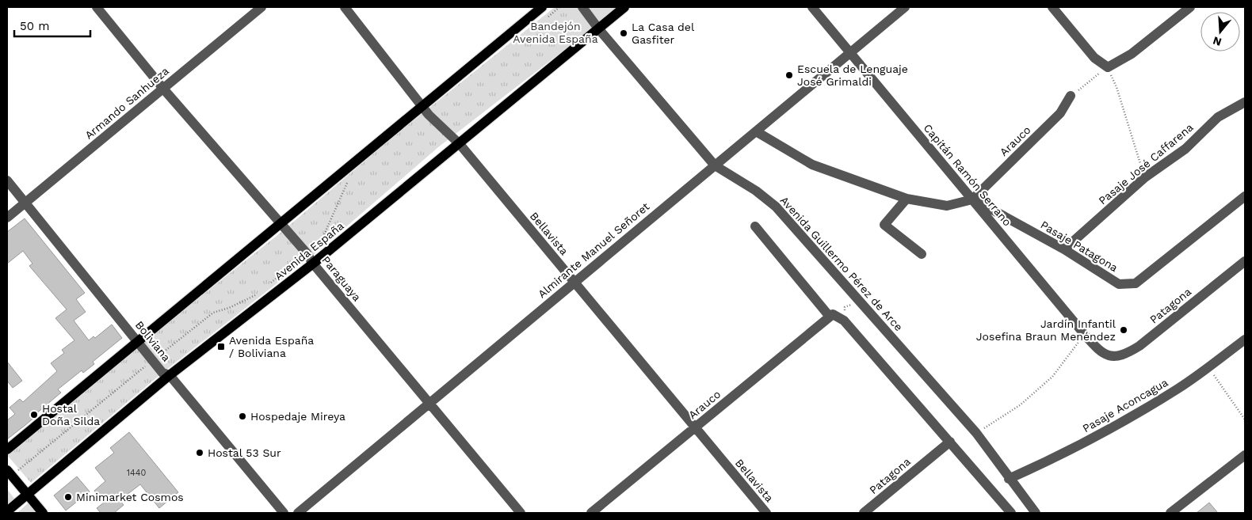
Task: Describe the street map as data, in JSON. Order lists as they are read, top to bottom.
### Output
{
  "streets": {
    "main road": ["Avenida España"],
    "street": [
      "Armando Sanhueza",
      "Arauco",
      "Pasaje José Caffarena",
      "Capitán Ramón Serrano",
      "Bellavista",
      "Pasaje Patagona",
      "Almirante Manuel Señoret",
      "Avenida Guillermo Pérez de Arce",
      "Paraguaya",
      "Patagona",
      "Boliviana",
      "Pasaje Aconcagua"
    ]
  },
  "crossings": [
    ["Armando Sanhueza", "Paraguaya"],
    ["Armando Sanhueza", "Boliviana"],
    ["Arauco", "Capitán Ramón Serrano"],
    ["Arauco", "Bellavista"],
    ["Arauco", "Pasaje Patagona"],
    ["Pasaje José Caffarena", "Pasaje Patagona"],
    ["Capitán Ramón Serrano", "Pasaje Patagona"],
    ["Capitán Ramón Serrano", "Almirante Manuel Señoret"],
    ["Capitán Ramón Serrano", "Patagona"],
    ["Bellavista", "Almirante Manuel Señoret"],
    ["Bellavista", "Avenida España"],
    ["Almirante Manuel Señoret", "Avenida Guillermo Pérez de Arce"],
    ["Almirante Manuel Señoret", "Paraguaya"],
    ["Avenida España", "Avenida Guillermo Pérez de Arce"],
    ["Avenida España", "Paraguaya"],
    ["Avenida España", "Boliviana"],
    ["Avenida Guillermo Pérez de Arce", "Pasaje Aconcagua"]
  ],
  "parks": ["Bandejón Avenida España"],
  "places": {
    "other": [
      "La Casa del Gasfiter",
      "Escuela de Lenguaje José Grimaldi",
      "Jardín Infantil Josefina Braun Menéndez",
      "Hostal Doña Silda",
      "Hospedaje Mireya",
      "Hostal 53 Sur",
      "Minimarket Cosmos"
    ],
    "transit": ["Avenida España / Boliviana"]
  },
  "house_numbers": ["1440"],
  "scale_bar": "50 m",
  "north": "bottom"
}
